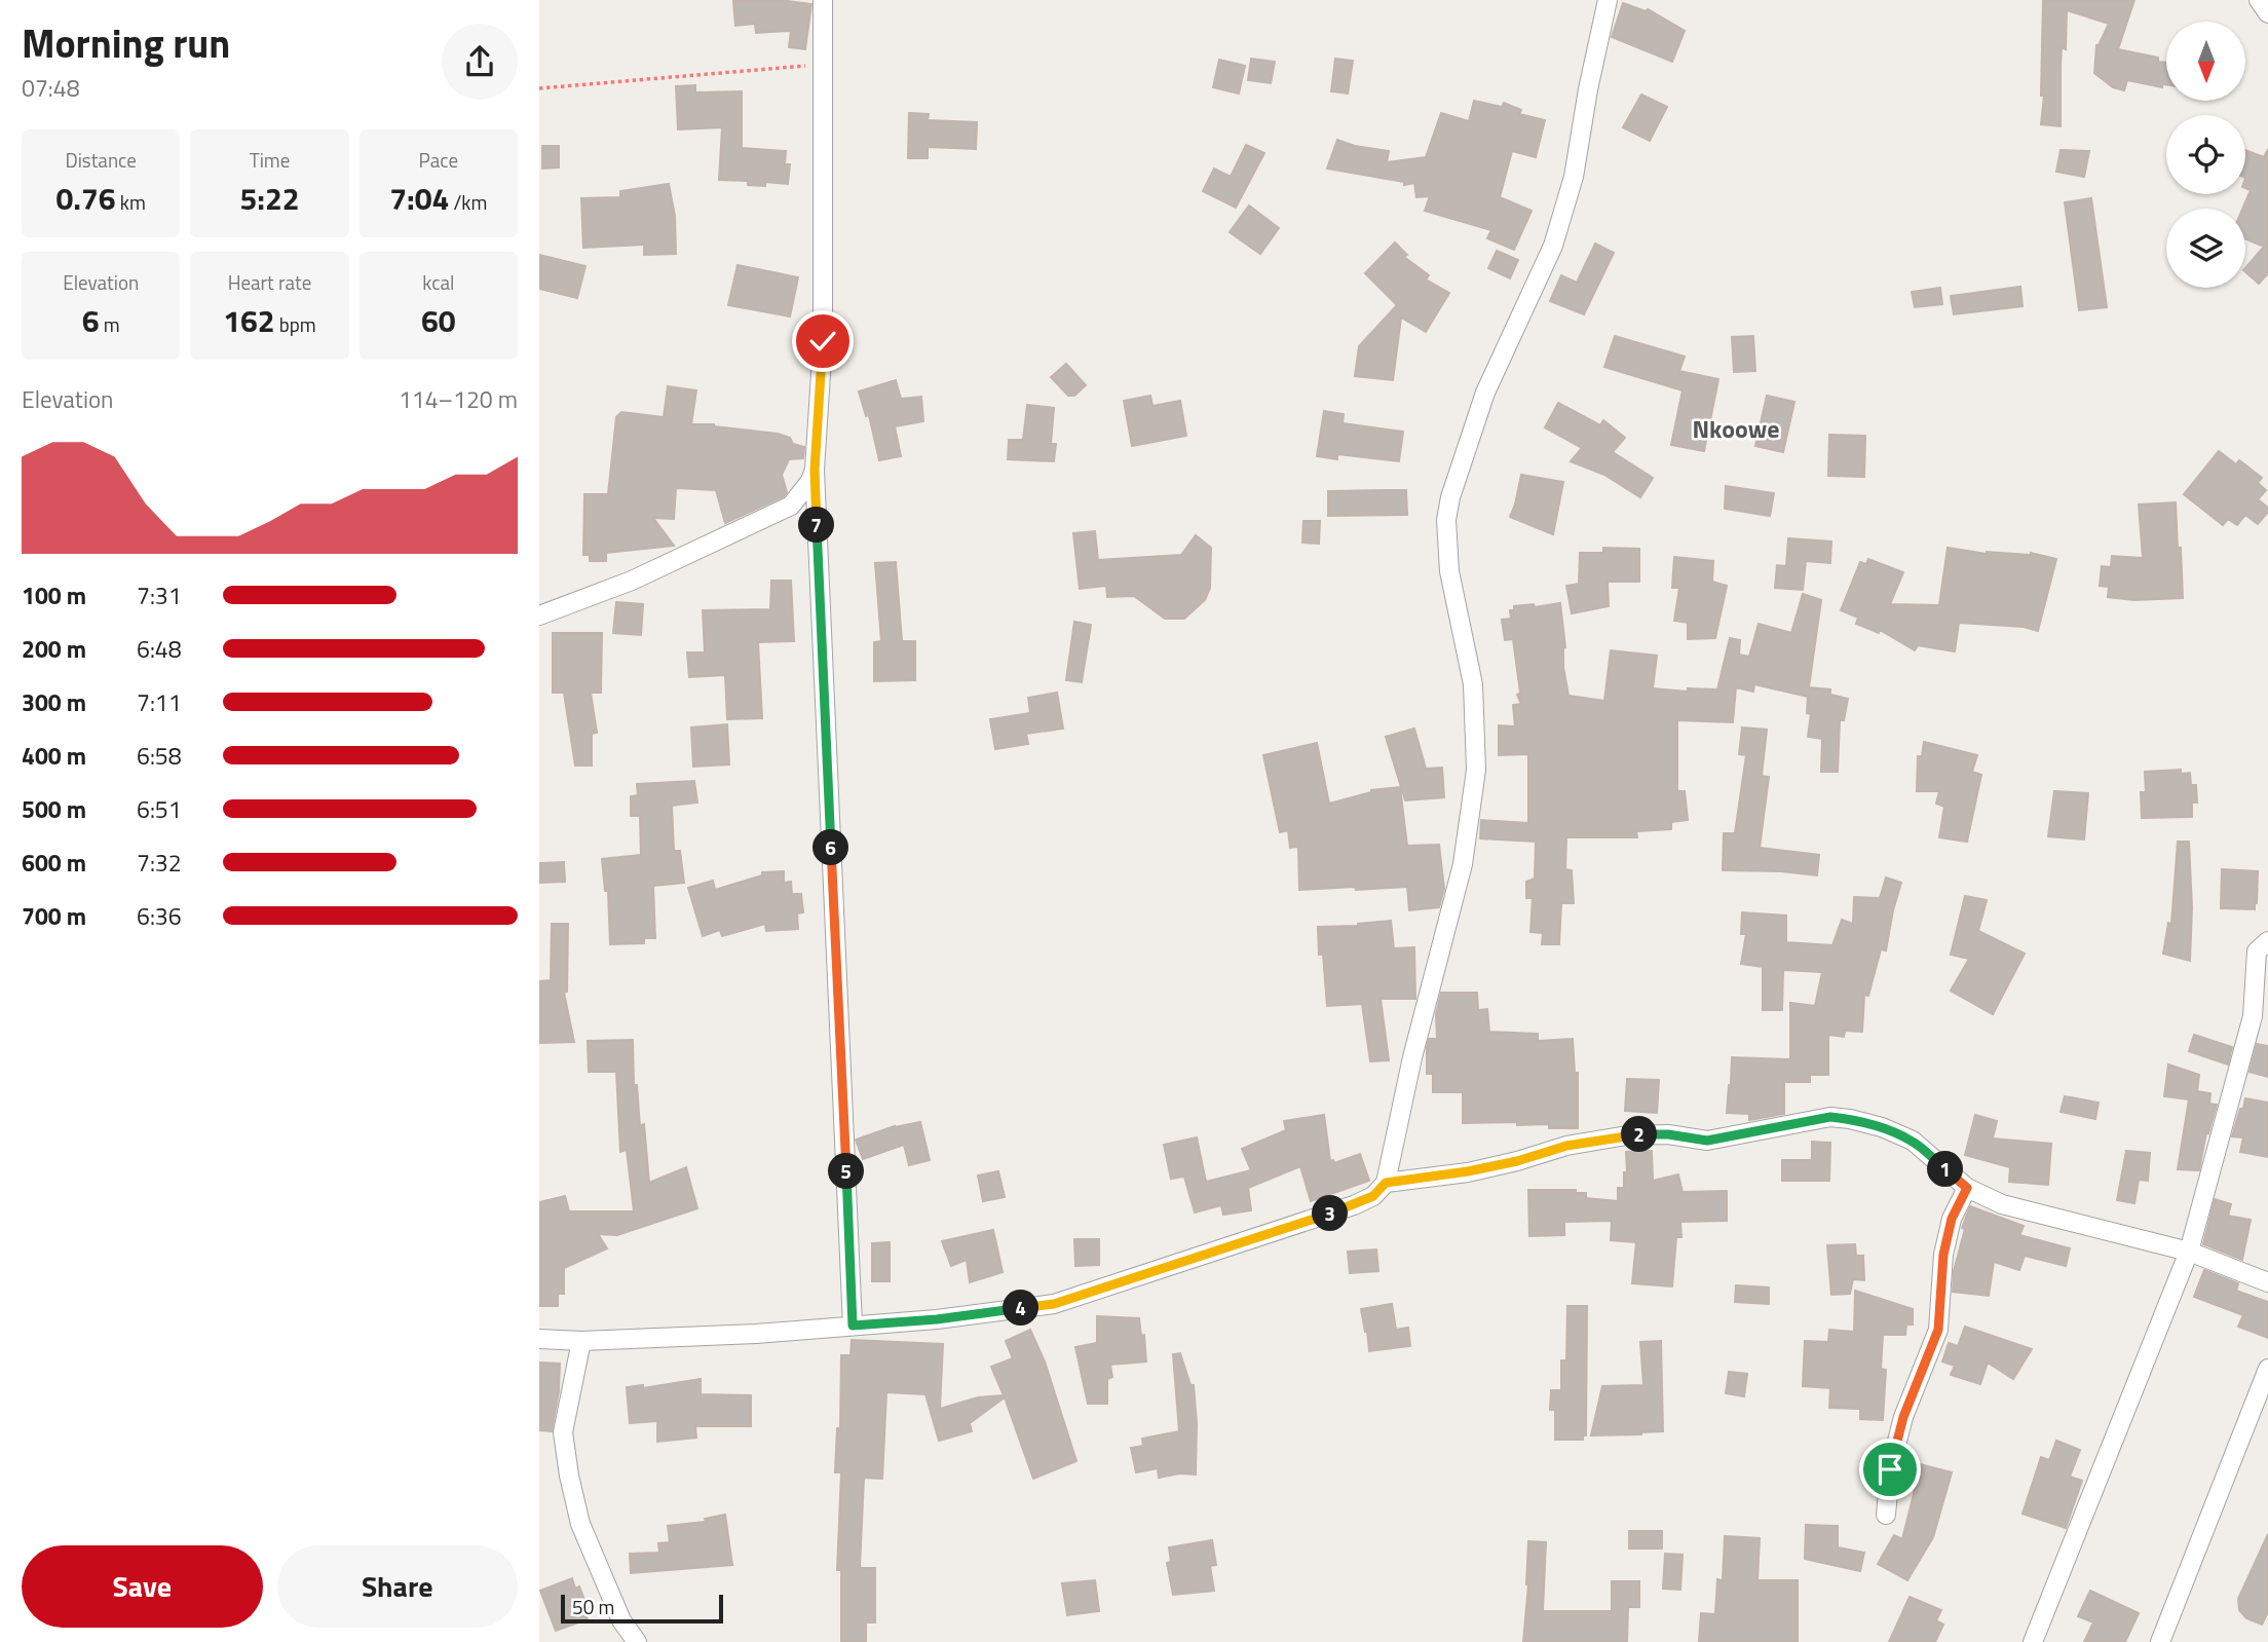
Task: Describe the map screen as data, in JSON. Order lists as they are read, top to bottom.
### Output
{
  "districts": ["Nkoowe"],
  "scale_bar": "50 m",
  "north": "bottom",
  "page": {
    "heading": ["Morning run", "07:48"],
    "stats": [
      ["Distance", "0.76 km"],
      ["Time", "5:22"],
      ["Pace", "7:04 /km"],
      ["Elevation", "6 m"],
      ["Heart rate", "162 bpm"],
      ["kcal", "60"]
    ],
    "chart": ["Elevation", "114–120 m"],
    "pins": [
      "7",
      "6",
      "2",
      "1",
      "5",
      "3",
      "4"
    ],
    "list": [
      {
        "name": "100 m",
        "note": "7:31"
      },
      {
        "name": "200 m",
        "note": "6:48"
      },
      {
        "name": "300 m",
        "note": "7:11"
      },
      {
        "name": "400 m",
        "note": "6:58"
      },
      {
        "name": "500 m",
        "note": "6:51"
      },
      {
        "name": "600 m",
        "note": "7:32"
      },
      {
        "name": "700 m",
        "note": "6:36"
      }
    ],
    "buttons": ["Save", "Share"],
    "scale": "50 m"
  }
}
